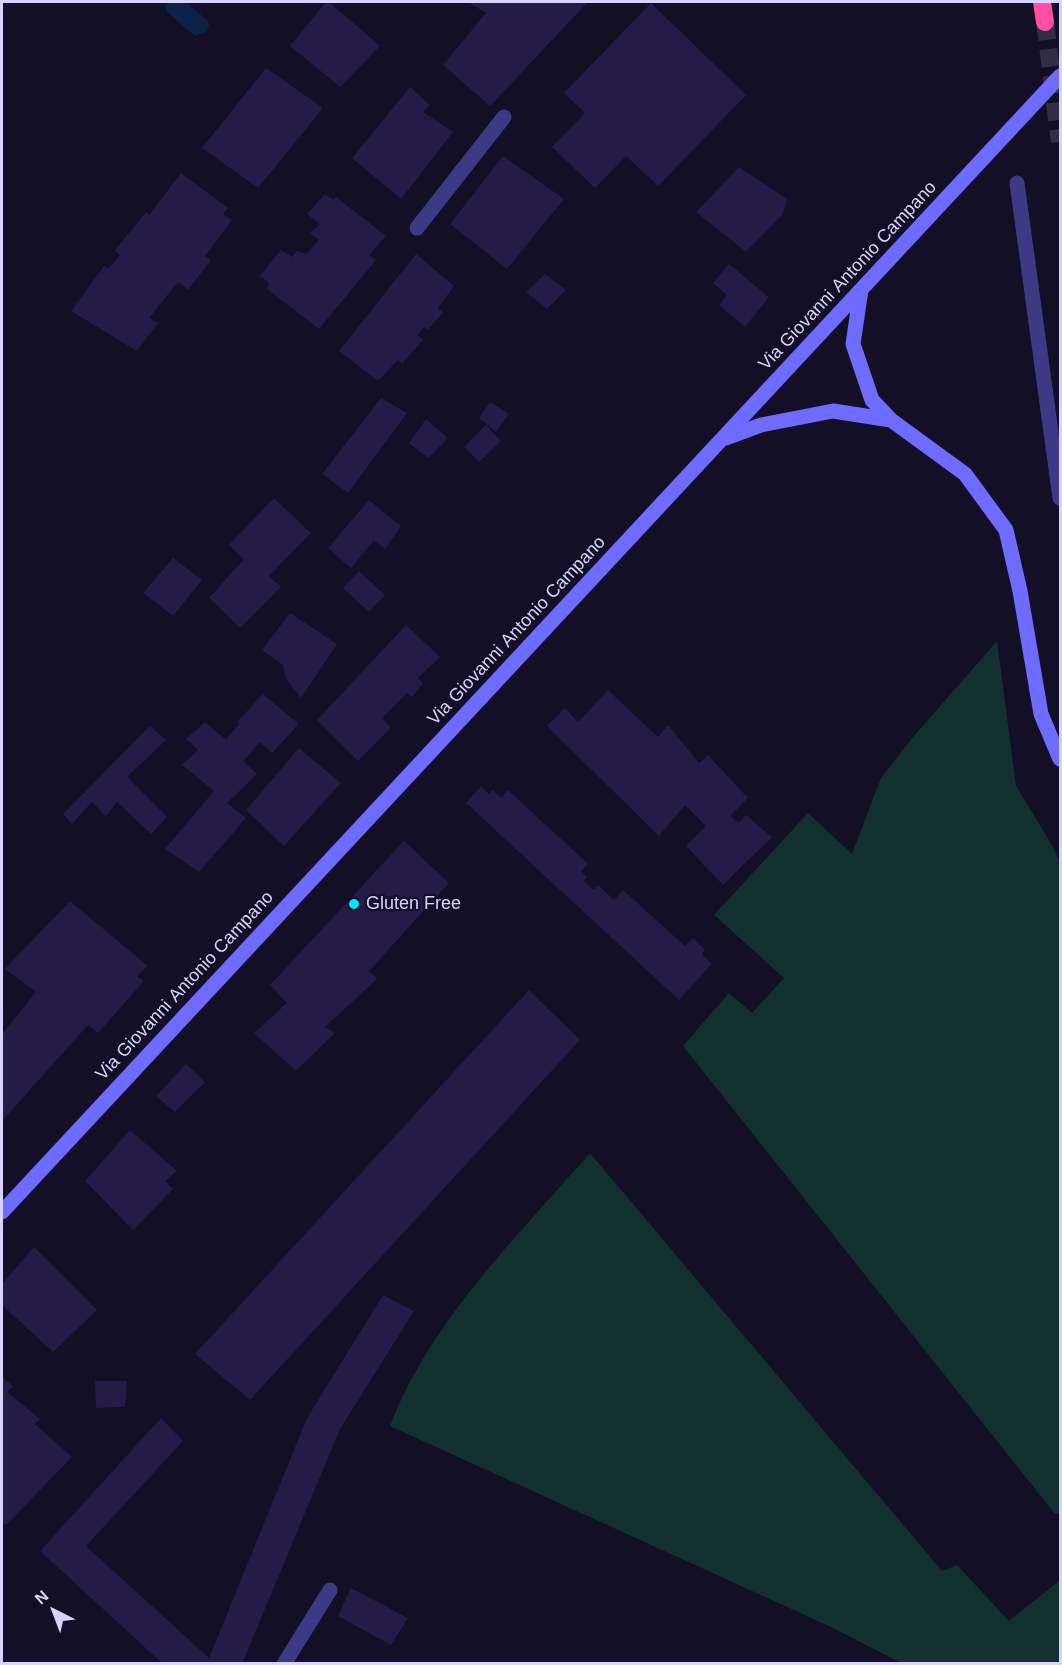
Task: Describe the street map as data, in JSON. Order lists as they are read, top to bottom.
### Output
{
  "streets": {
    "main road": ["Via Giovanni Antonio Campano"]
  },
  "places": ["Gluten Free"],
  "north": "top left"
}
